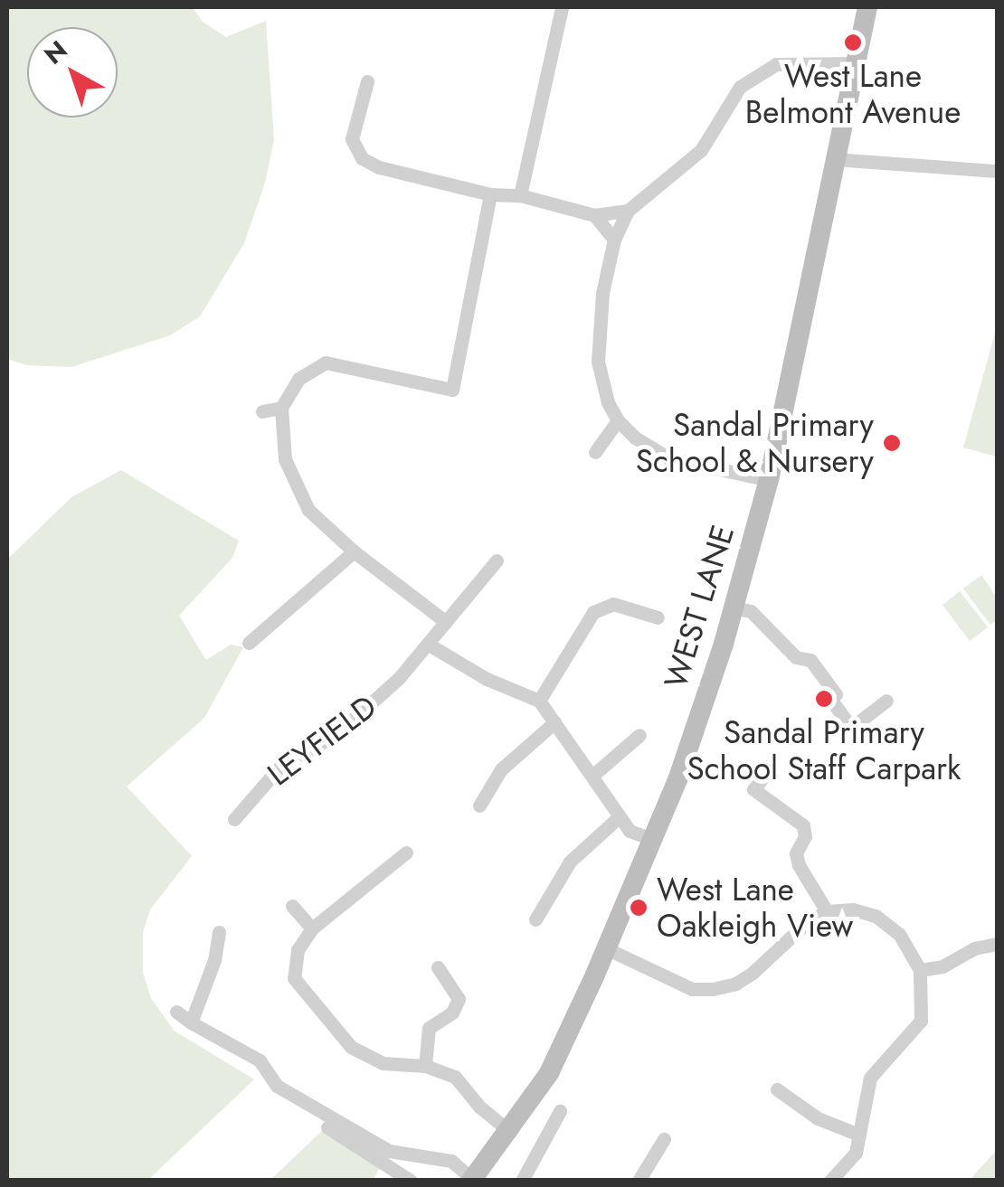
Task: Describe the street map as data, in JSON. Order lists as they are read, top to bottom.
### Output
{
  "streets": {
    "street": ["WEST LANE", "LEYFIELD"]
  },
  "places": [
    "West Lane Belmont Avenue",
    "Sandal Primary School & Nursery",
    "Sandal Primary School Staff Carpark",
    "West Lane Oakleigh View"
  ],
  "north": "top left"
}
